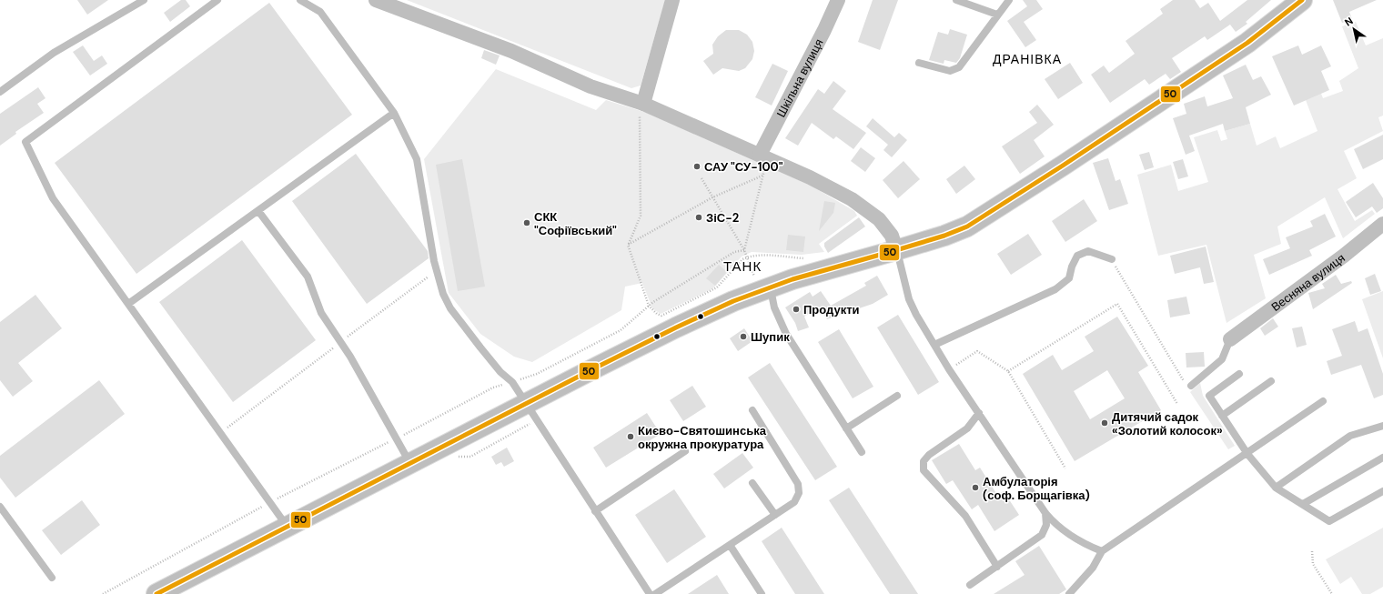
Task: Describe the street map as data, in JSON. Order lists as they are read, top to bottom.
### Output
{
  "streets": {
    "street": ["Шкільна вулиця", "Весняна вулиця"]
  },
  "districts": ["ДРАНІВКА", "ТАНК"],
  "places": [
    "САУ \"СУ-100\"",
    "ЗіС-2",
    "СКК \"Софіївський\"",
    "Продукти",
    "Шупик",
    "Дитячий садок «Золотий колосок»",
    "Києво-Святошинська окружна прокуратура",
    "Амбулаторія (соф. Борщагівка)"
  ],
  "lines": ["transit line 50"],
  "north": "top left"
}
